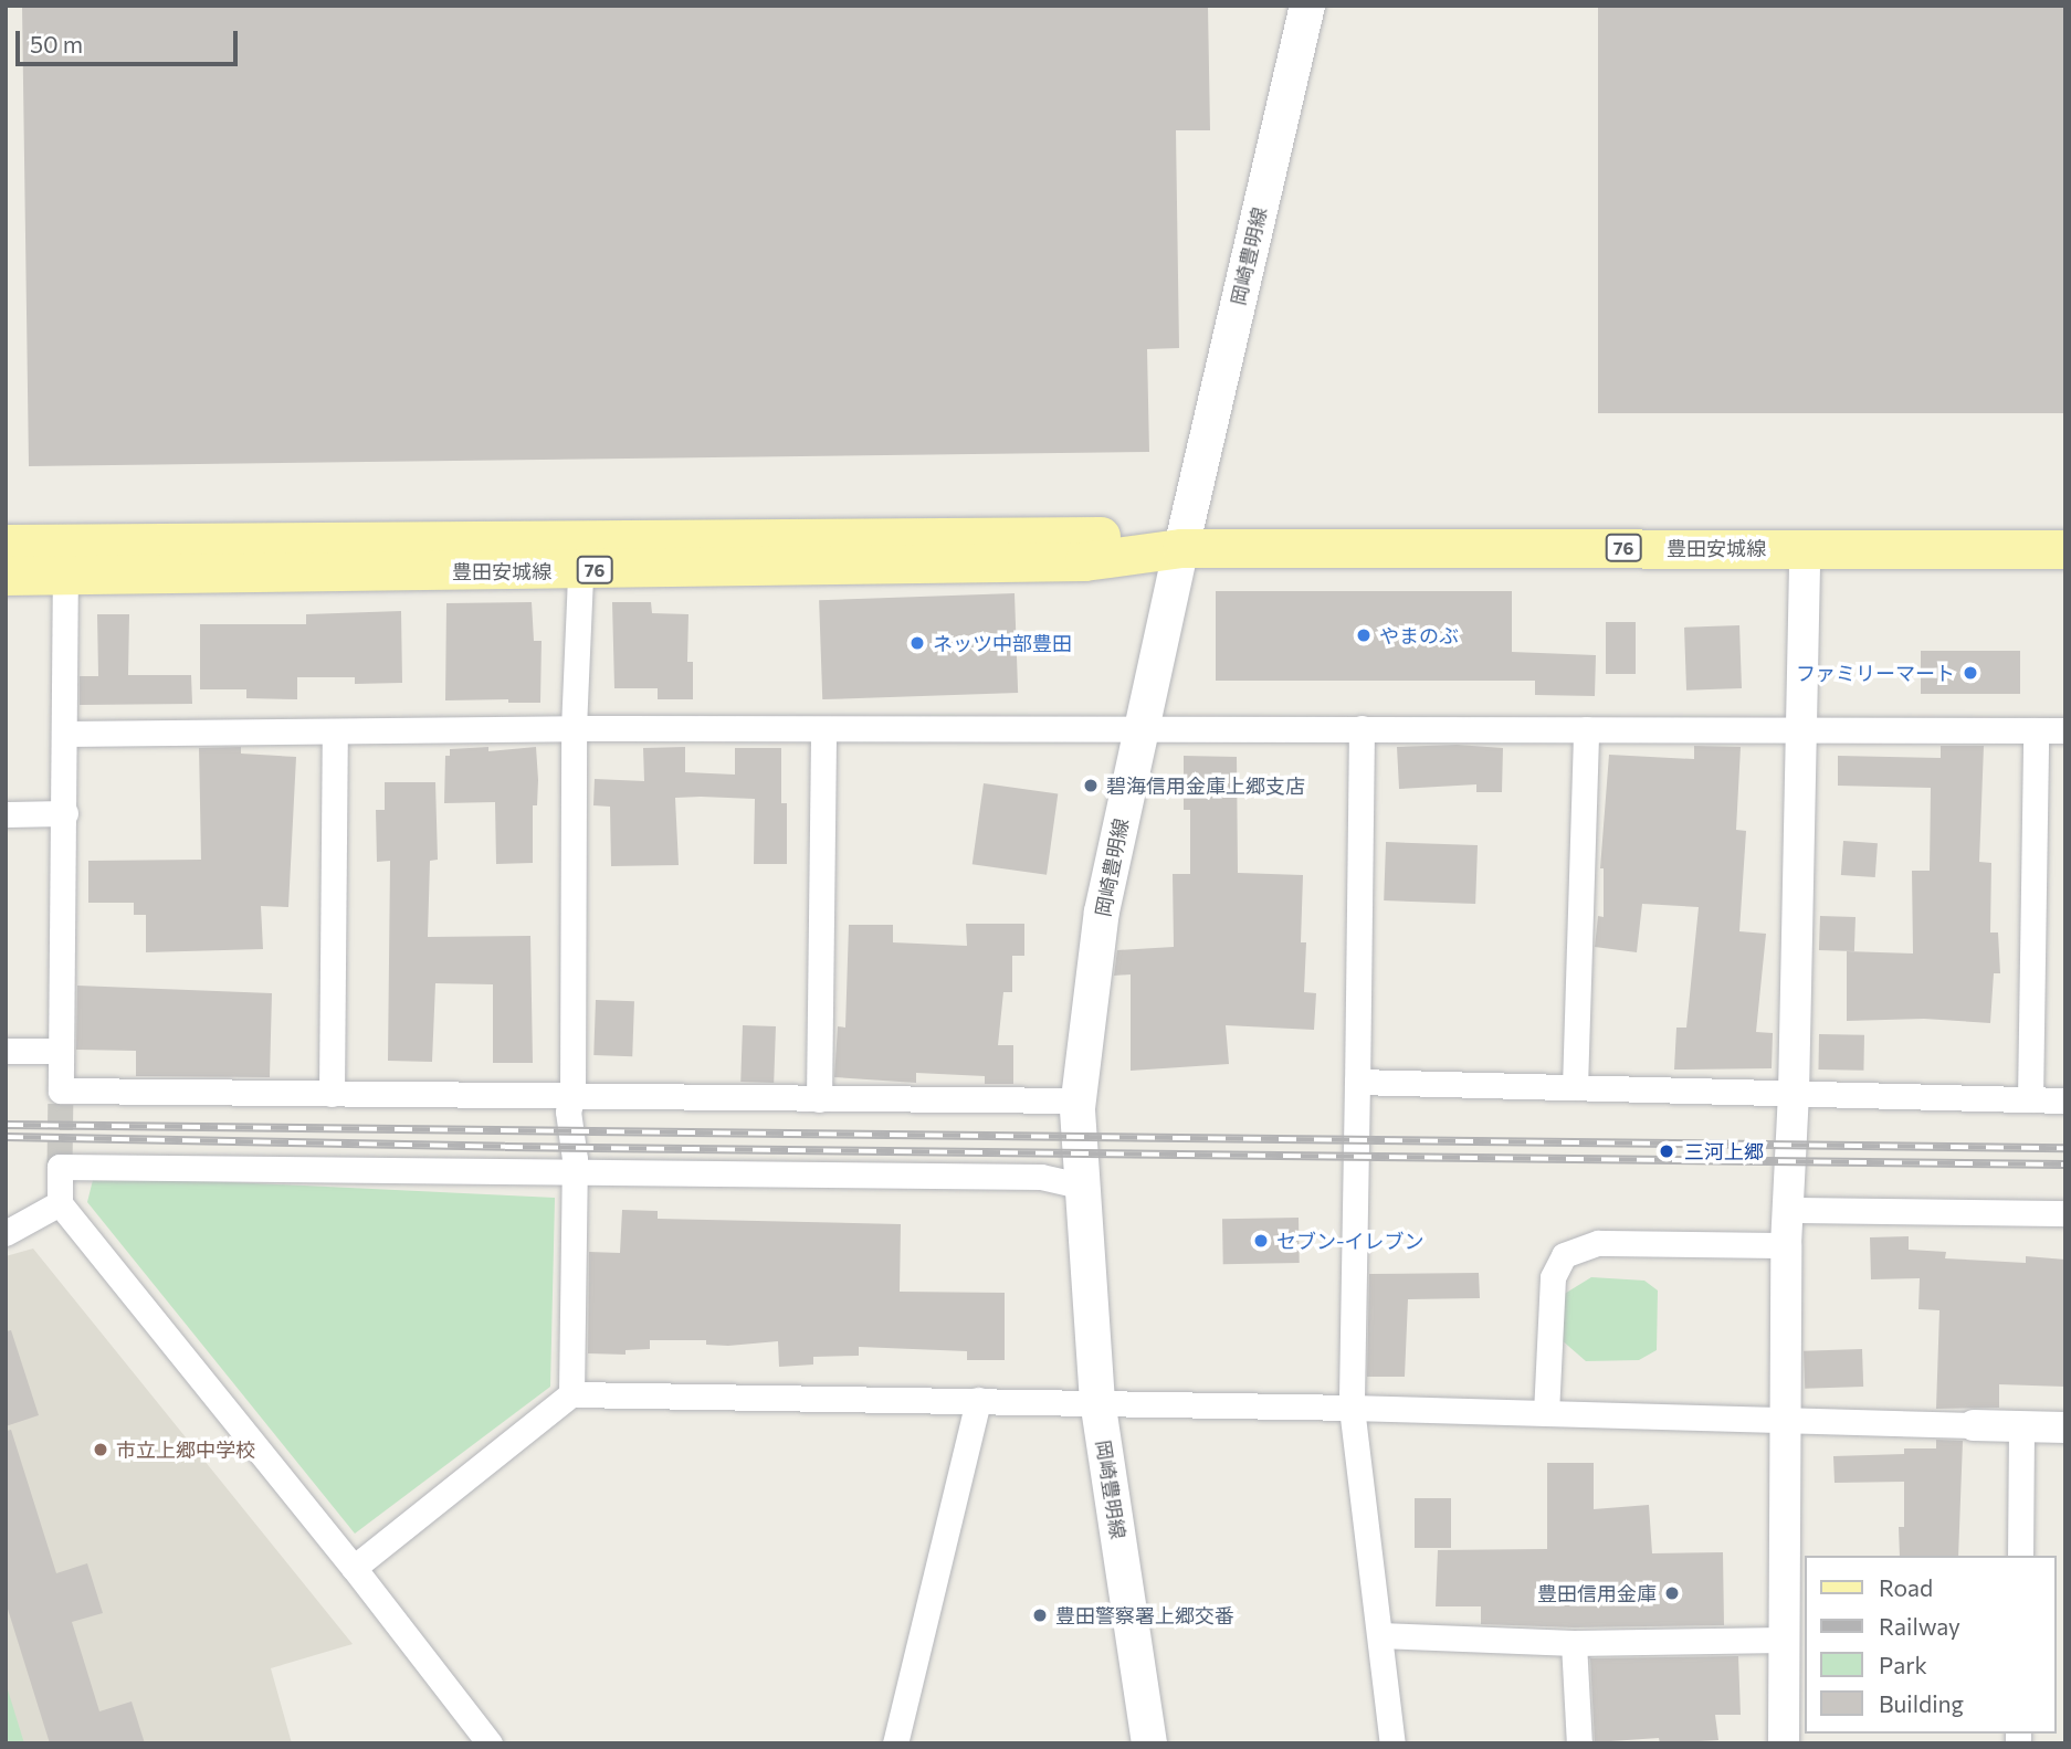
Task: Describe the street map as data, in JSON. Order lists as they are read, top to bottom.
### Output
{
  "streets": {
    "main road": ["岡崎豊明線", "76", "豊田安城線"]
  },
  "crossings": [
    ["岡崎豊明線", "豊田安城線"]
  ],
  "places": [
    "やまのぶ",
    "ネッツ中部豊田",
    "ファミリーマート",
    "碧海信用金庫上郷支店",
    "三河上郷",
    "セブン-イレブン",
    "市立上郷中学校",
    "豊田信用金庫",
    "豊田警察署上郷交番"
  ],
  "legend": [
    "Road",
    "Railway",
    "Park",
    "Building"
  ],
  "scale_bar": "50 m"
}
